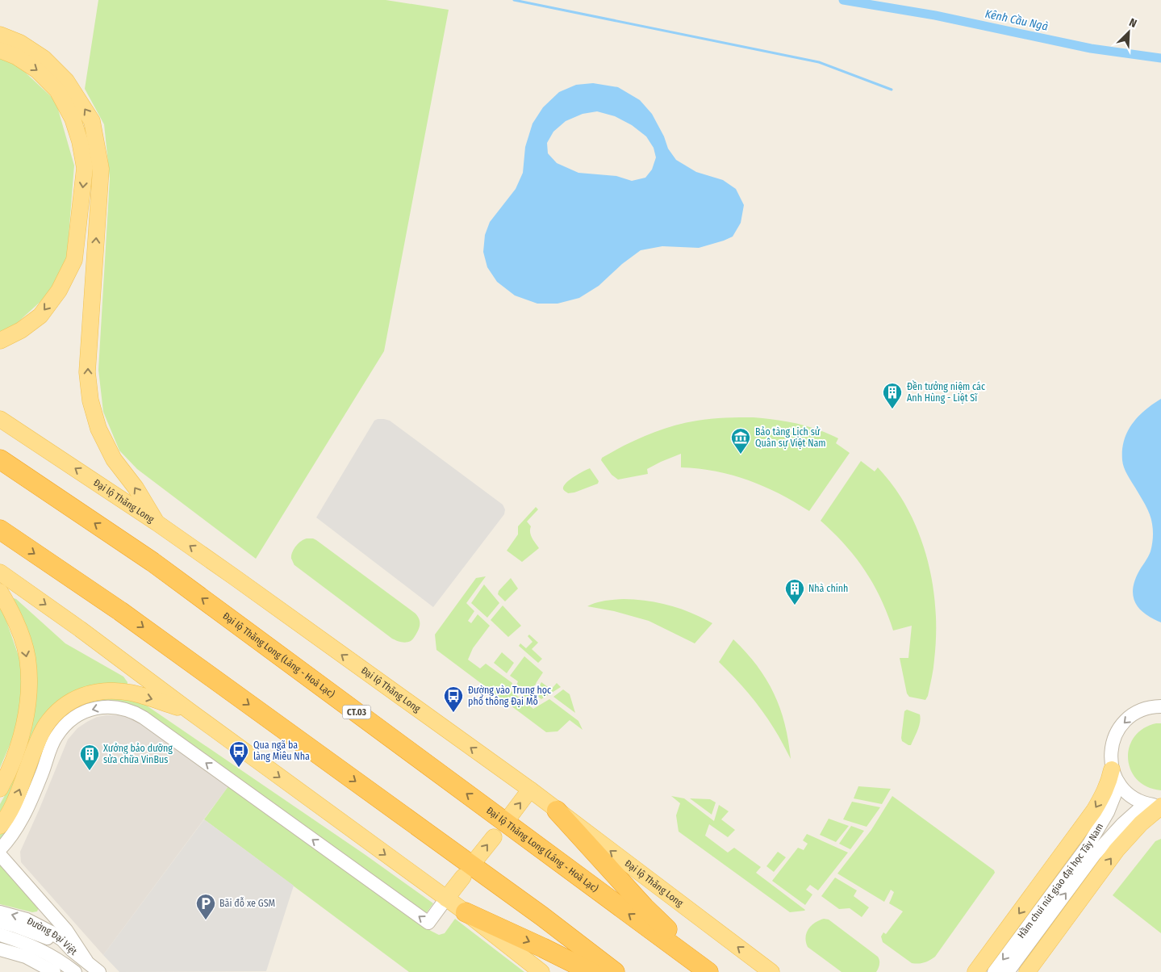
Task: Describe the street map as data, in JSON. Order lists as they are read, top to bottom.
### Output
{
  "streets": {
    "highway": ["Đại lộ Thăng Long (Láng - Hoà Lạc)", "CT.03"],
    "main road": ["Đại lộ Thăng Long"],
    "street": ["Hầm chui nút giao đại học Tây Nam", "Đường Đại Việt"]
  },
  "water": ["Kênh Cầu Ngà"],
  "places": {
    "building": ["Đền tưởng niệm các Anh Hùng - Liệt Sĩ", "Nhà chính", "Xưởng bảo dưỡng sửa chữa VinBus"],
    "museum": ["Bảo tàng Lịch sử Quân sự Việt Nam"],
    "bus stop": ["Đường vào Trung học phổ thông Đại Mỗ", "Qua ngã ba làng Miêu Nha"],
    "parking": ["Bãi đỗ xe GSM"]
  },
  "north": "top right"
}
